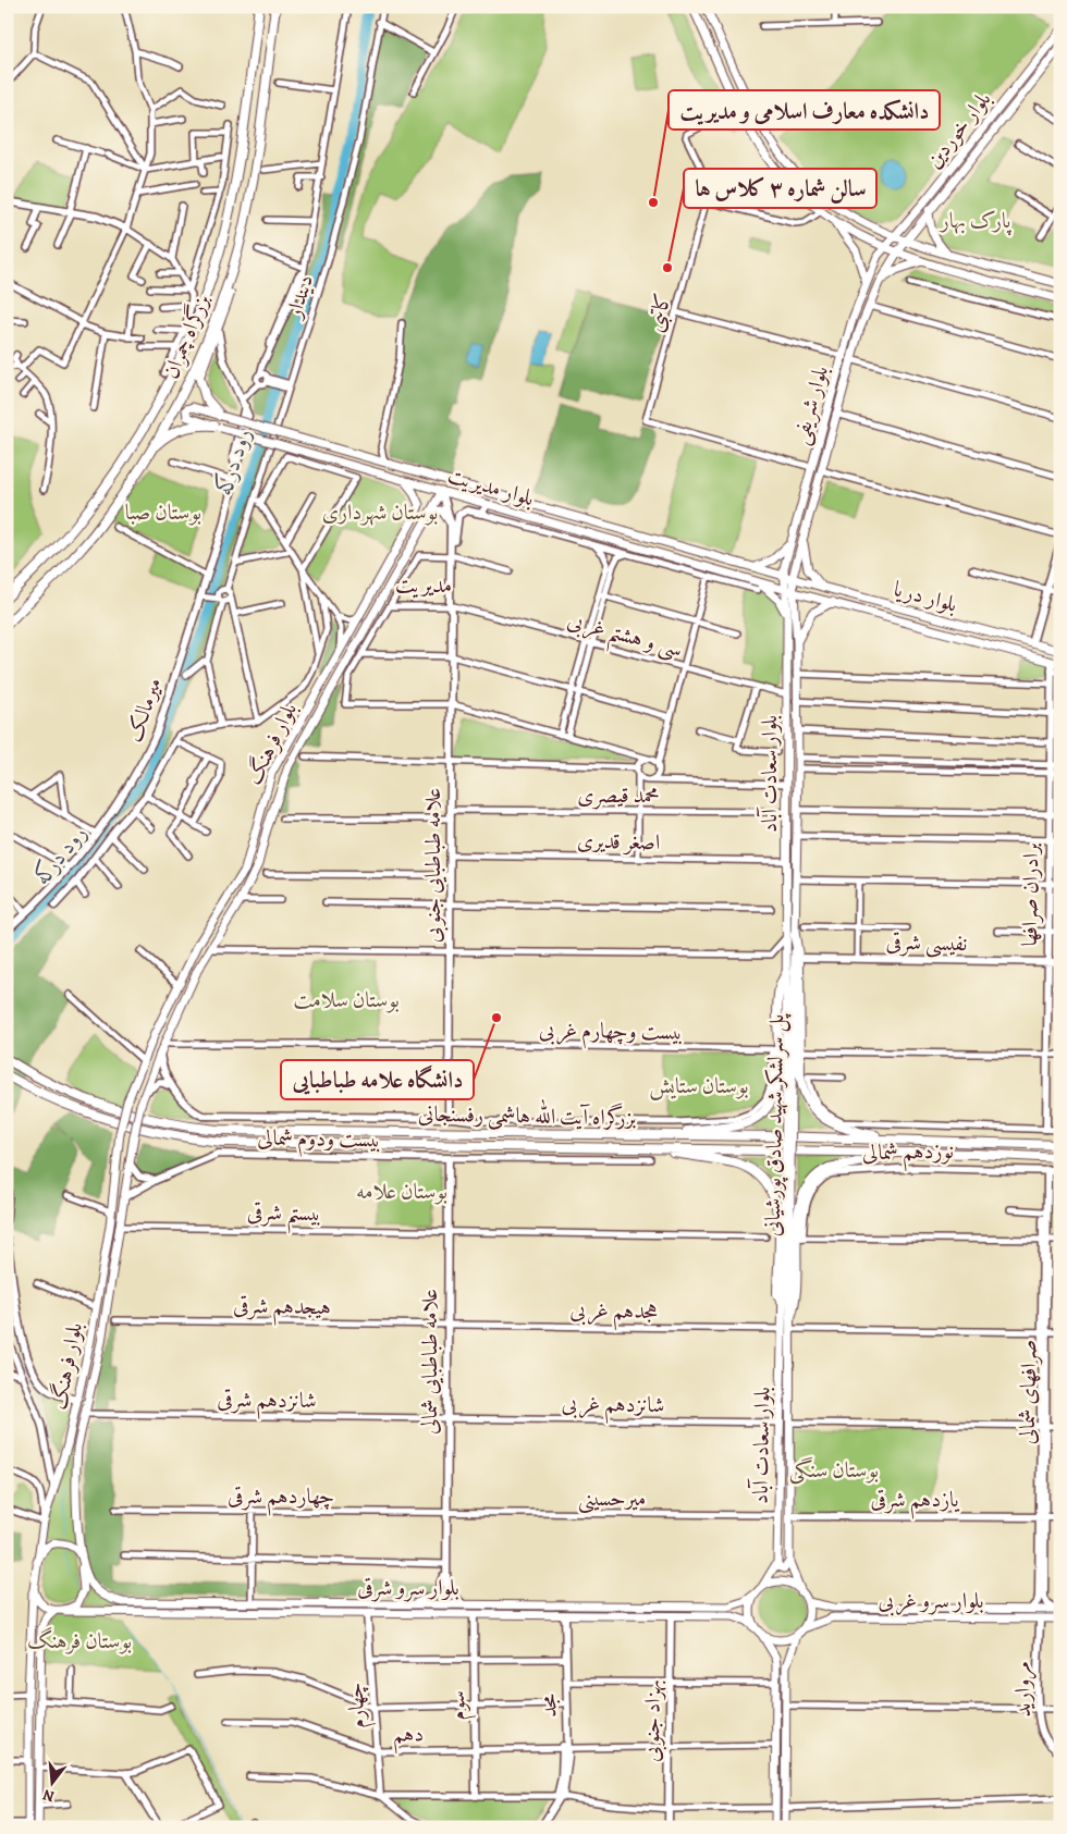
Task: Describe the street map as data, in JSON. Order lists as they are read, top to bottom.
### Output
{
  "streets": {
    "highway": ["بزرگراه چمران", "بزرگراه آیت الله هاشمی رفسنجانی"],
    "main road": [
      "بلوار خوردین",
      "بلوار شریفی",
      "بلوار مدیریت",
      "بلوار دریا",
      "بلوار فرهنگ",
      "بلوار سعادت آباد",
      "پل سرلشکر شهید صادق پورشیانی",
      "بلوار سرو شرقی",
      "بلوار سرو غربی"
    ],
    "street": [
      "دیندار",
      "کاتبی",
      "سی و هشتم غربی",
      "میرمالک",
      "محمد قیصری",
      "اصغر قدیری",
      "علامه طباطبایی جنوبی",
      "برادران صرافها",
      "نفیسی شرقی",
      "بیست وچهارم غربی",
      "بیست ودوم شمالی",
      "نوزدهم شمالی",
      "بیستم شرقی",
      "هیجدهم شرقی",
      "هجدهم غربی",
      "علامه طباطبایی شمالی",
      "صرافهای شمالی",
      "شانزدهم شرقی",
      "شانزدهم غربی",
      "چهاردهم شرقی",
      "میرحسینی",
      "یازدهم شرقی",
      "مروارید",
      "چهارم",
      "سوم",
      "مجد",
      "بهزاد جنوبی",
      "دهم"
    ]
  },
  "crossings": [
    ["بلوار خوردین", "بلوار شریفی"],
    ["کاتبی", "بلوار شریفی"],
    ["بلوار شریفی", "بلوار مدیریت"],
    ["بلوار شریفی", "بلوار دریا"],
    ["بلوار شریفی", "بلوار سعادت آباد"],
    ["بلوار مدیریت", "بلوار دریا"],
    ["بلوار مدیریت", "بلوار فرهنگ"],
    ["بلوار مدیریت", "بلوار سعادت آباد"],
    ["بلوار مدیریت", "علامه طباطبایی جنوبی"],
    ["بلوار دریا", "بلوار سعادت آباد"],
    ["بلوار دریا", "برادران صرافها"],
    ["سی و هشتم غربی", "بلوار سعادت آباد"],
    ["سی و هشتم غربی", "علامه طباطبایی جنوبی"],
    ["بلوار فرهنگ", "علامه طباطبایی جنوبی"],
    ["بلوار فرهنگ", "بیست ودوم شمالی"],
    ["بلوار فرهنگ", "بیستم شرقی"],
    ["بلوار فرهنگ", "شانزدهم شرقی"],
    ["بلوار فرهنگ", "بلوار سرو شرقی"],
    ["بلوار سعادت آباد", "محمد قیصری"],
    ["بلوار سعادت آباد", "اصغر قدیری"],
    ["بلوار سعادت آباد", "پل سرلشکر شهید صادق پورشیانی"],
    ["بلوار سعادت آباد", "هجدهم غربی"],
    ["بلوار سعادت آباد", "شانزدهم غربی"],
    ["بلوار سعادت آباد", "میرحسینی"],
    ["بلوار سعادت آباد", "یازدهم شرقی"],
    ["بلوار سعادت آباد", "بلوار سرو شرقی"],
    ["بلوار سعادت آباد", "بلوار سرو غربی"],
    ["محمد قیصری", "علامه طباطبایی جنوبی"],
    ["اصغر قدیری", "علامه طباطبایی جنوبی"],
    ["علامه طباطبایی جنوبی", "بیست وچهارم غربی"],
    ["برادران صرافها", "نفیسی شرقی"],
    ["بیست ودوم شمالی", "علامه طباطبایی شمالی"],
    ["نوزدهم شمالی", "صرافهای شمالی"],
    ["بیستم شرقی", "علامه طباطبایی شمالی"],
    ["هیجدهم شرقی", "هجدهم غربی"],
    ["هیجدهم شرقی", "علامه طباطبایی شمالی"],
    ["هجدهم غربی", "علامه طباطبایی شمالی"],
    ["علامه طباطبایی شمالی", "شانزدهم شرقی"],
    ["علامه طباطبایی شمالی", "شانزدهم غربی"],
    ["علامه طباطبایی شمالی", "چهاردهم شرقی"],
    ["علامه طباطبایی شمالی", "میرحسینی"],
    ["علامه طباطبایی شمالی", "بلوار سرو شرقی"],
    ["صرافهای شمالی", "یازدهم شرقی"],
    ["صرافهای شمالی", "بلوار سرو غربی"],
    ["شانزدهم شرقی", "شانزدهم غربی"],
    ["چهاردهم شرقی", "میرحسینی"],
    ["بلوار سرو شرقی", "بلوار سرو غربی"],
    ["بلوار سرو شرقی", "چهارم"],
    ["بلوار سرو شرقی", "سوم"],
    ["بلوار سرو شرقی", "مجد"],
    ["بلوار سرو شرقی", "بهزاد جنوبی"],
    ["بلوار سرو غربی", "مروارید"],
    ["چهارم", "دهم"],
    ["سوم", "دهم"],
    ["مجد", "دهم"],
    ["بهزاد جنوبی", "دهم"]
  ],
  "districts": ["مدیریت"],
  "water": ["رود درکه"],
  "parks": [
    "پارک بهار",
    "بوستان صبا",
    "بوستان شهرداری",
    "بوستان سلامت",
    "بوستان ستایش",
    "بوستان علامه",
    "بوستان سنگی",
    "بوستان فرهنگ"
  ],
  "places": ["دانشکده معارف اسلامی و مدیریت", "سالن شماره ۳ کلاس ها", "دانشگاه علامه طباطبایی"],
  "north": "bottom"
}
